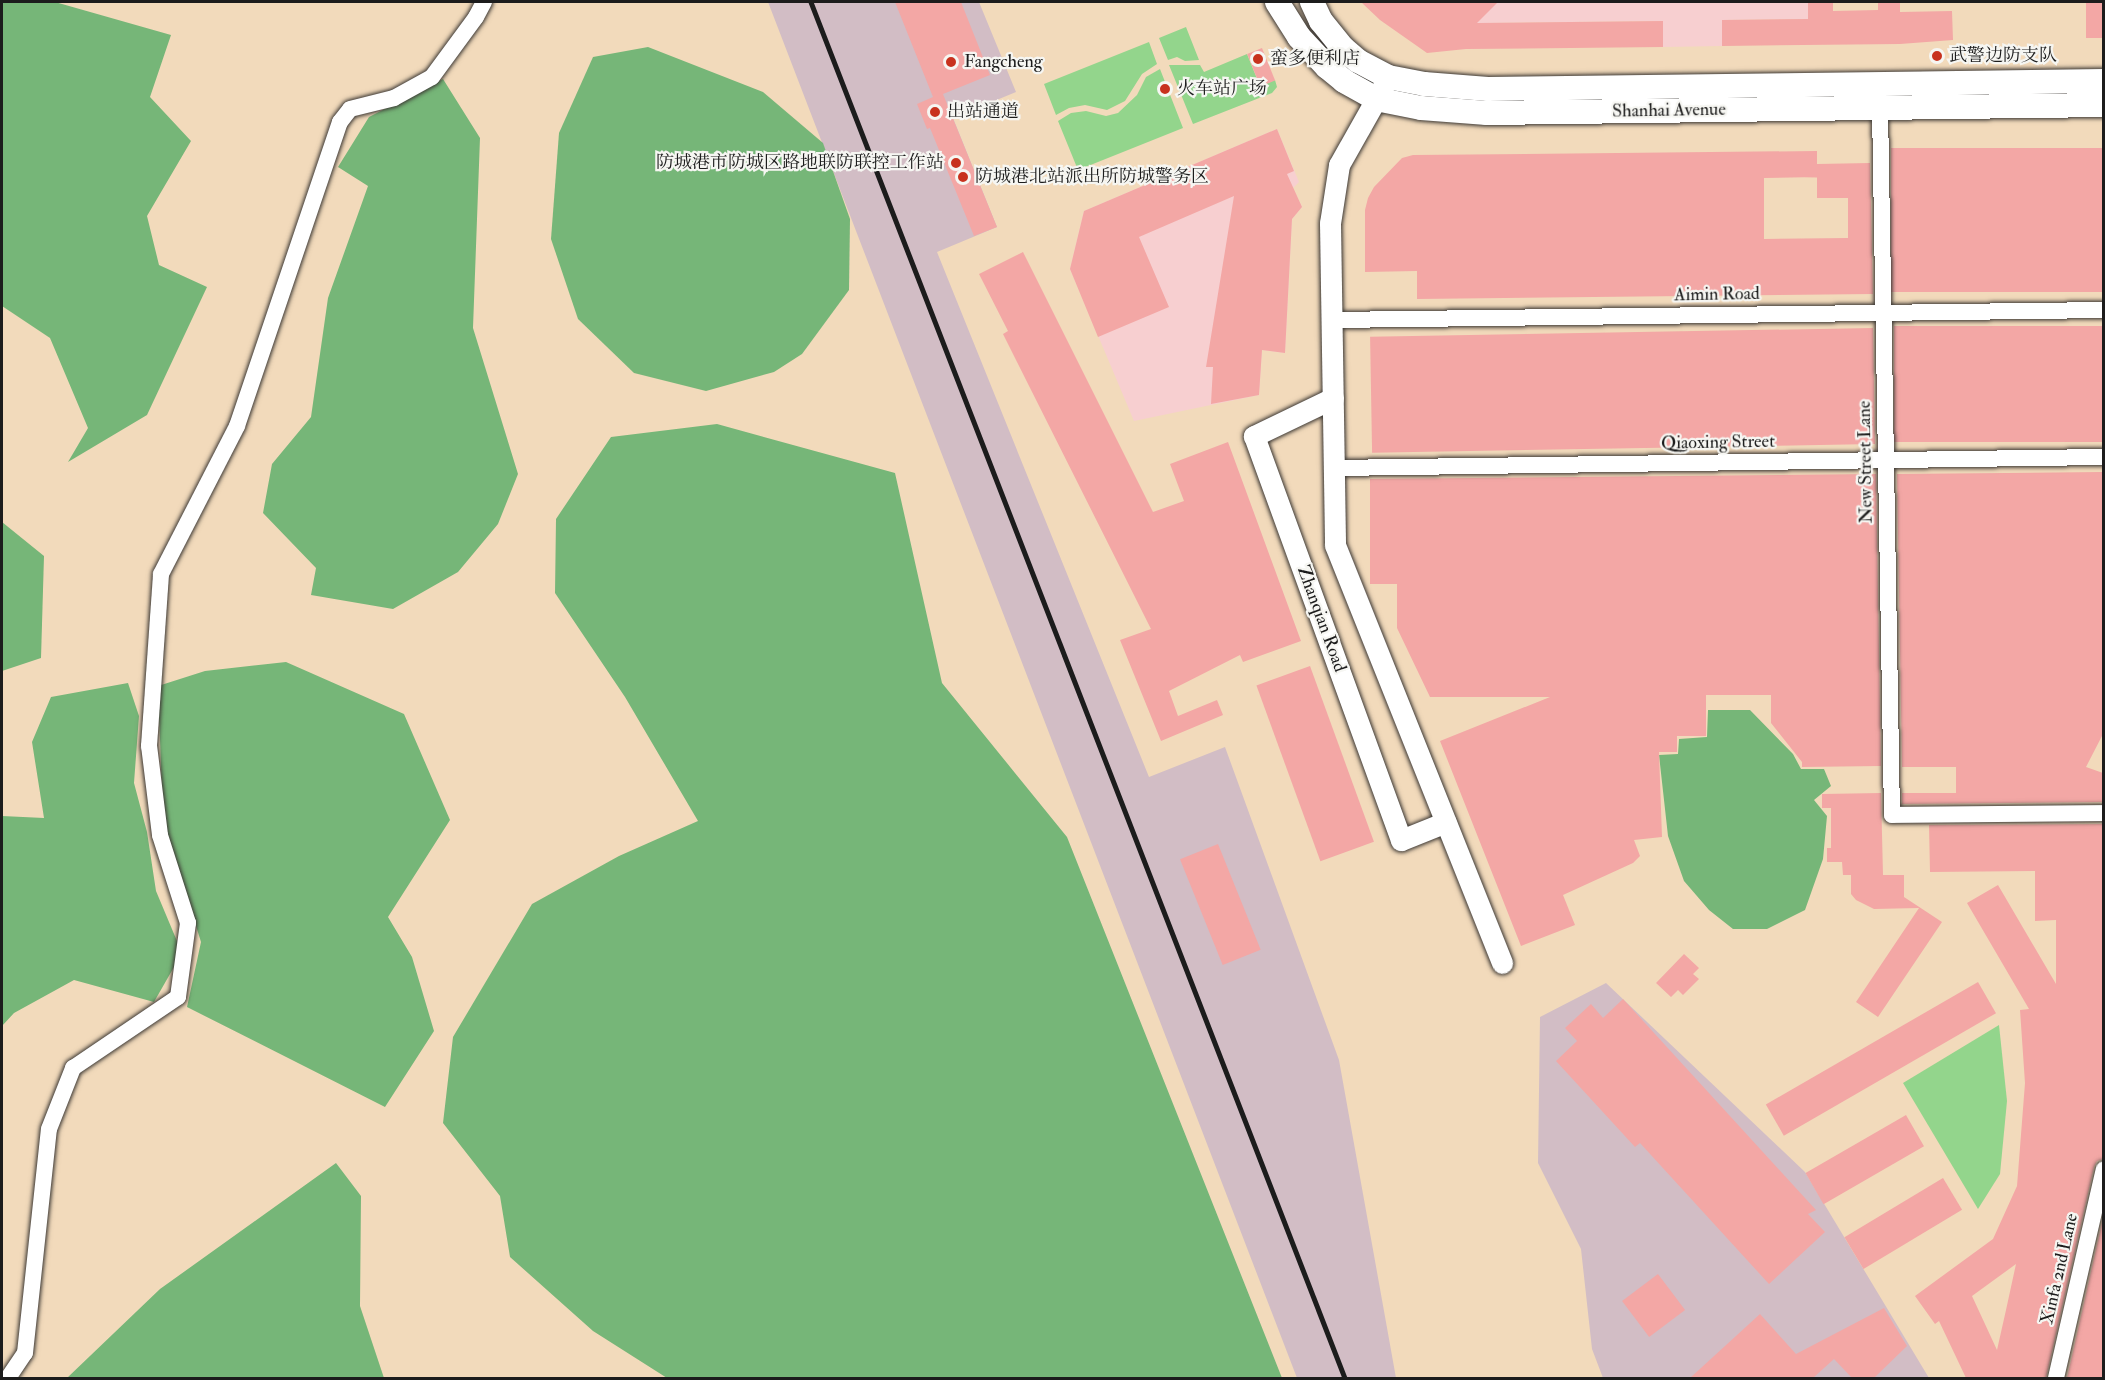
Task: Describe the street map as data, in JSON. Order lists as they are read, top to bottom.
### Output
{
  "streets": {
    "main road": ["Shanhai Avenue"],
    "street": [
      "Aimin Road",
      "Qiaoxing Street",
      "New Street Lane",
      "Zhanqian Road",
      "Xinfa 2nd Lane"
    ]
  },
  "crossings": [
    ["Shanhai Avenue", "New Street Lane"],
    ["Aimin Road", "New Street Lane"],
    ["Qiaoxing Street", "New Street Lane"]
  ],
  "places": [
    "武警边防支队",
    "蛮多便利店",
    "Fangcheng",
    "火车站广场",
    "出站通道",
    "防城港市防城区路地联防联控工作站",
    "防城港北站派出所防城警务区"
  ]
}
